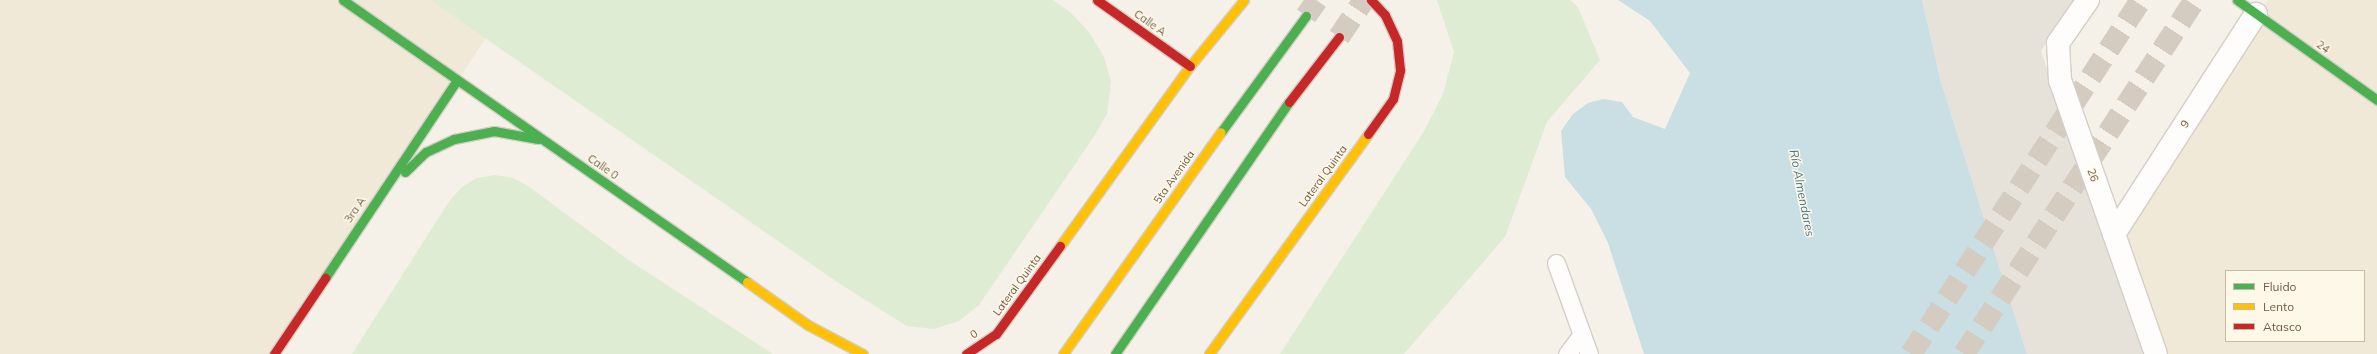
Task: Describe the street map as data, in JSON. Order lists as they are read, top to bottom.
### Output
{
  "streets": {
    "main road": [
      "Calle A",
      "24",
      "Calle 0",
      "Lateral Quinta",
      "5ta Avenida",
      "3ra A",
      "0"
    ],
    "street": ["9", "26"]
  },
  "crossings": [
    ["Calle A", "Lateral Quinta"],
    ["24", "9"],
    ["9", "26"],
    ["Calle 0", "3ra A"],
    ["Lateral Quinta", "0"]
  ],
  "water": ["Río Almendares"],
  "legend": ["Fluido", "Lento", "Atasco"]
}
